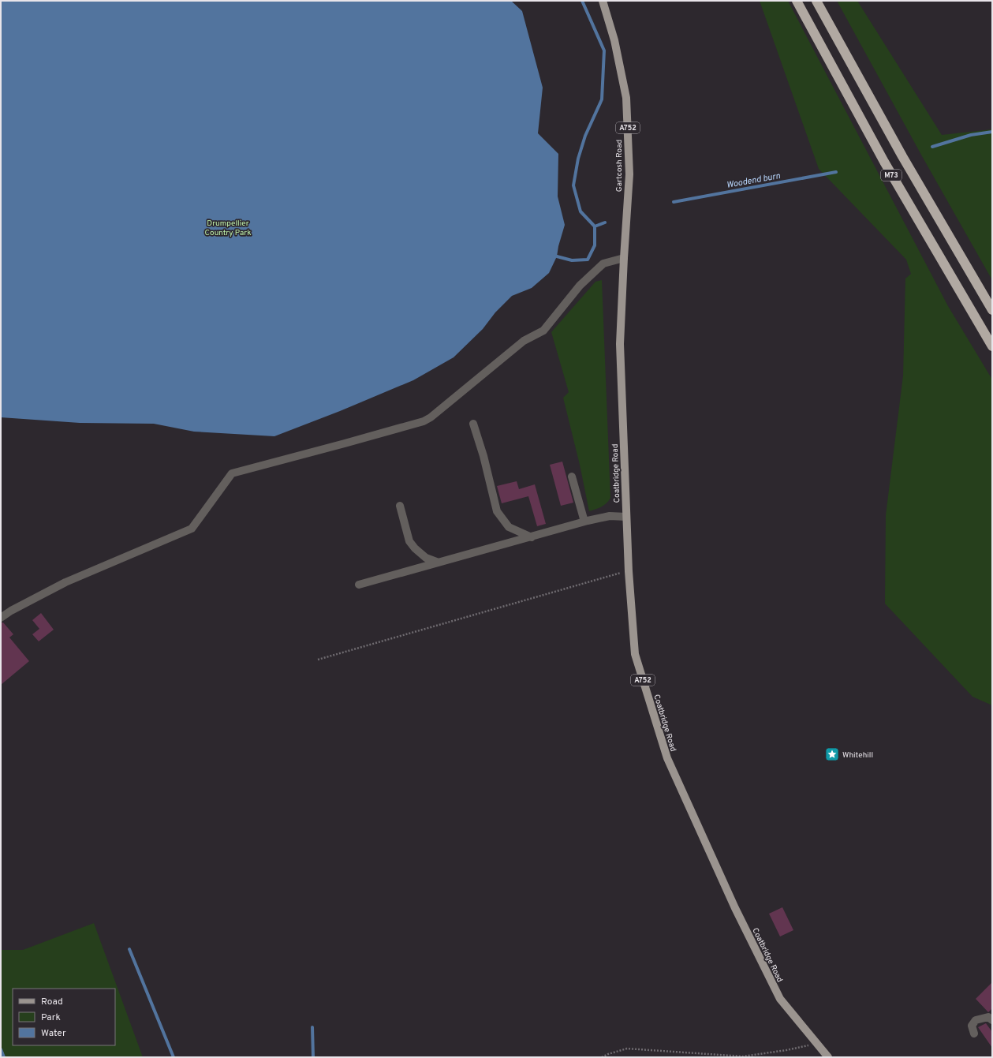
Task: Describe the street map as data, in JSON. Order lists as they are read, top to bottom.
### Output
{
  "streets": {
    "highway": ["M73"],
    "main road": ["A752", "Gartcosh Road", "Coatbridge Road"]
  },
  "crossings": [
    ["Gartcosh Road", "Coatbridge Road"]
  ],
  "water": ["Woodend burn"],
  "parks": ["Drumpellier Country Park"],
  "places": {
    "place": ["Whitehill"]
  },
  "legend": ["Road", "Park", "Water"]
}
